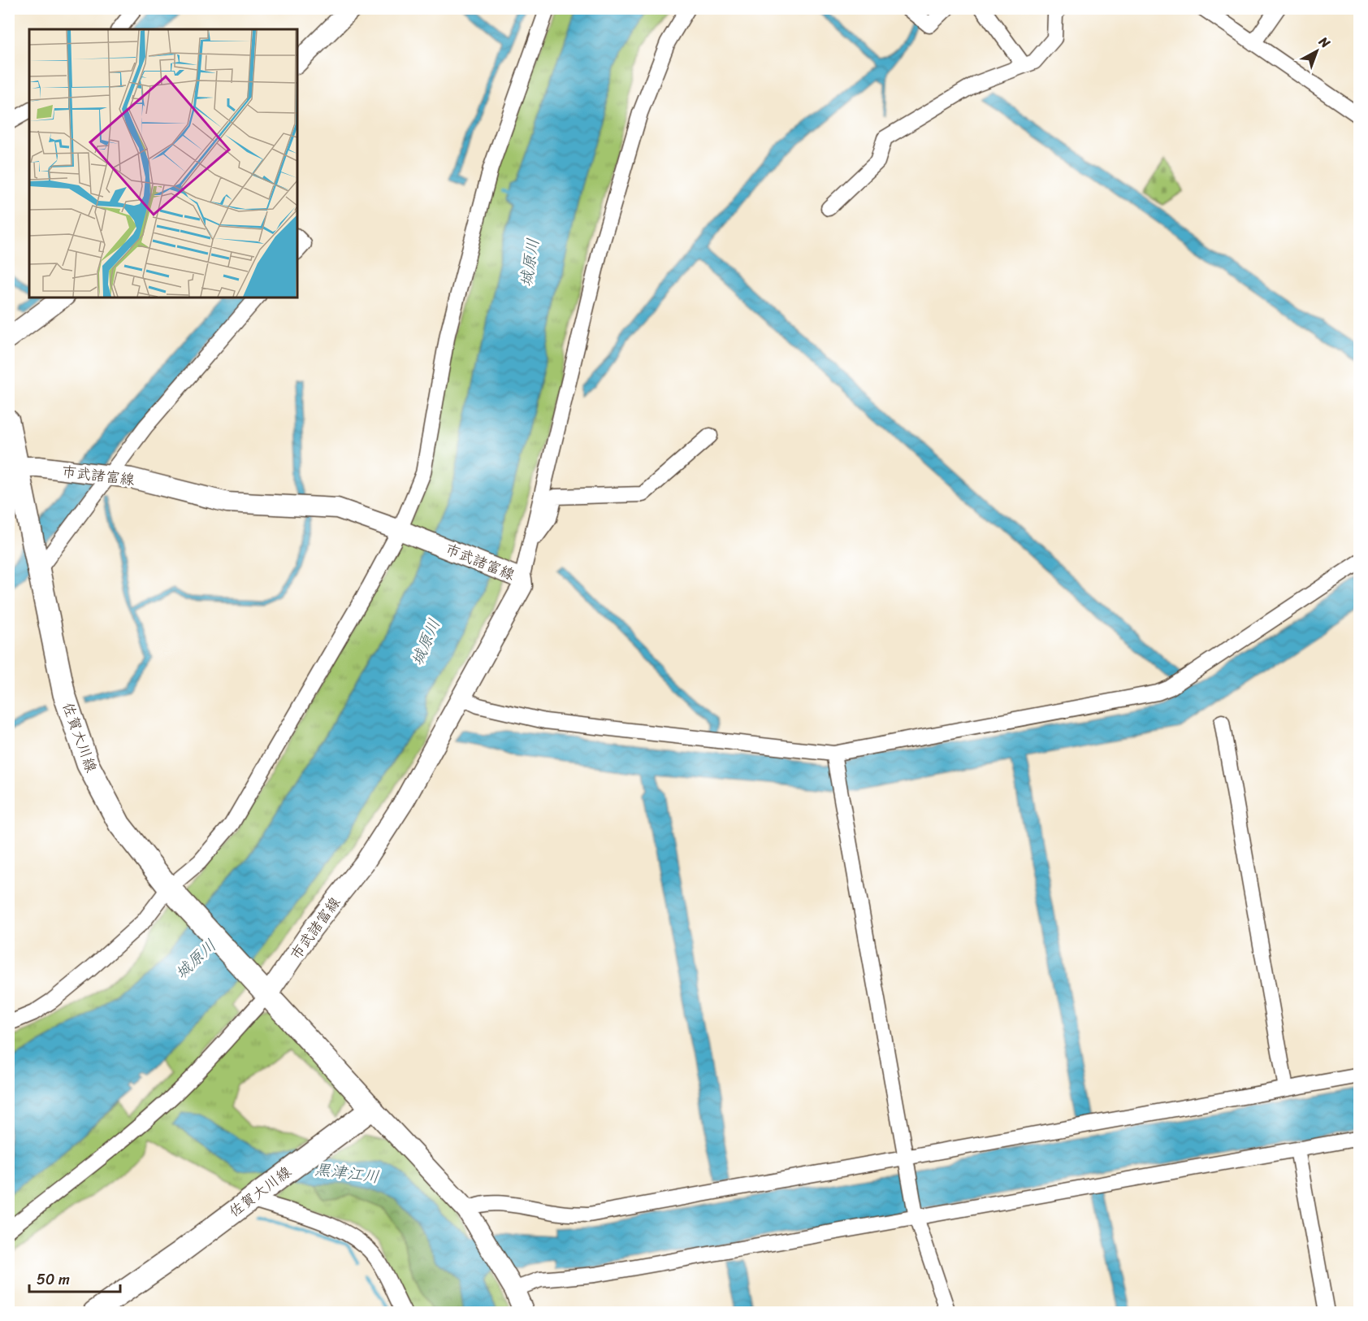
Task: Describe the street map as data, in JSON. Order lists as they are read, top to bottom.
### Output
{
  "streets": {
    "main road": ["市武諸富線", "佐賀大川線"]
  },
  "crossings": [
    ["市武諸富線", "佐賀大川線"]
  ],
  "water": ["城原川", "黒津江川"],
  "scale_bar": "50 m",
  "north": "top right"
}
